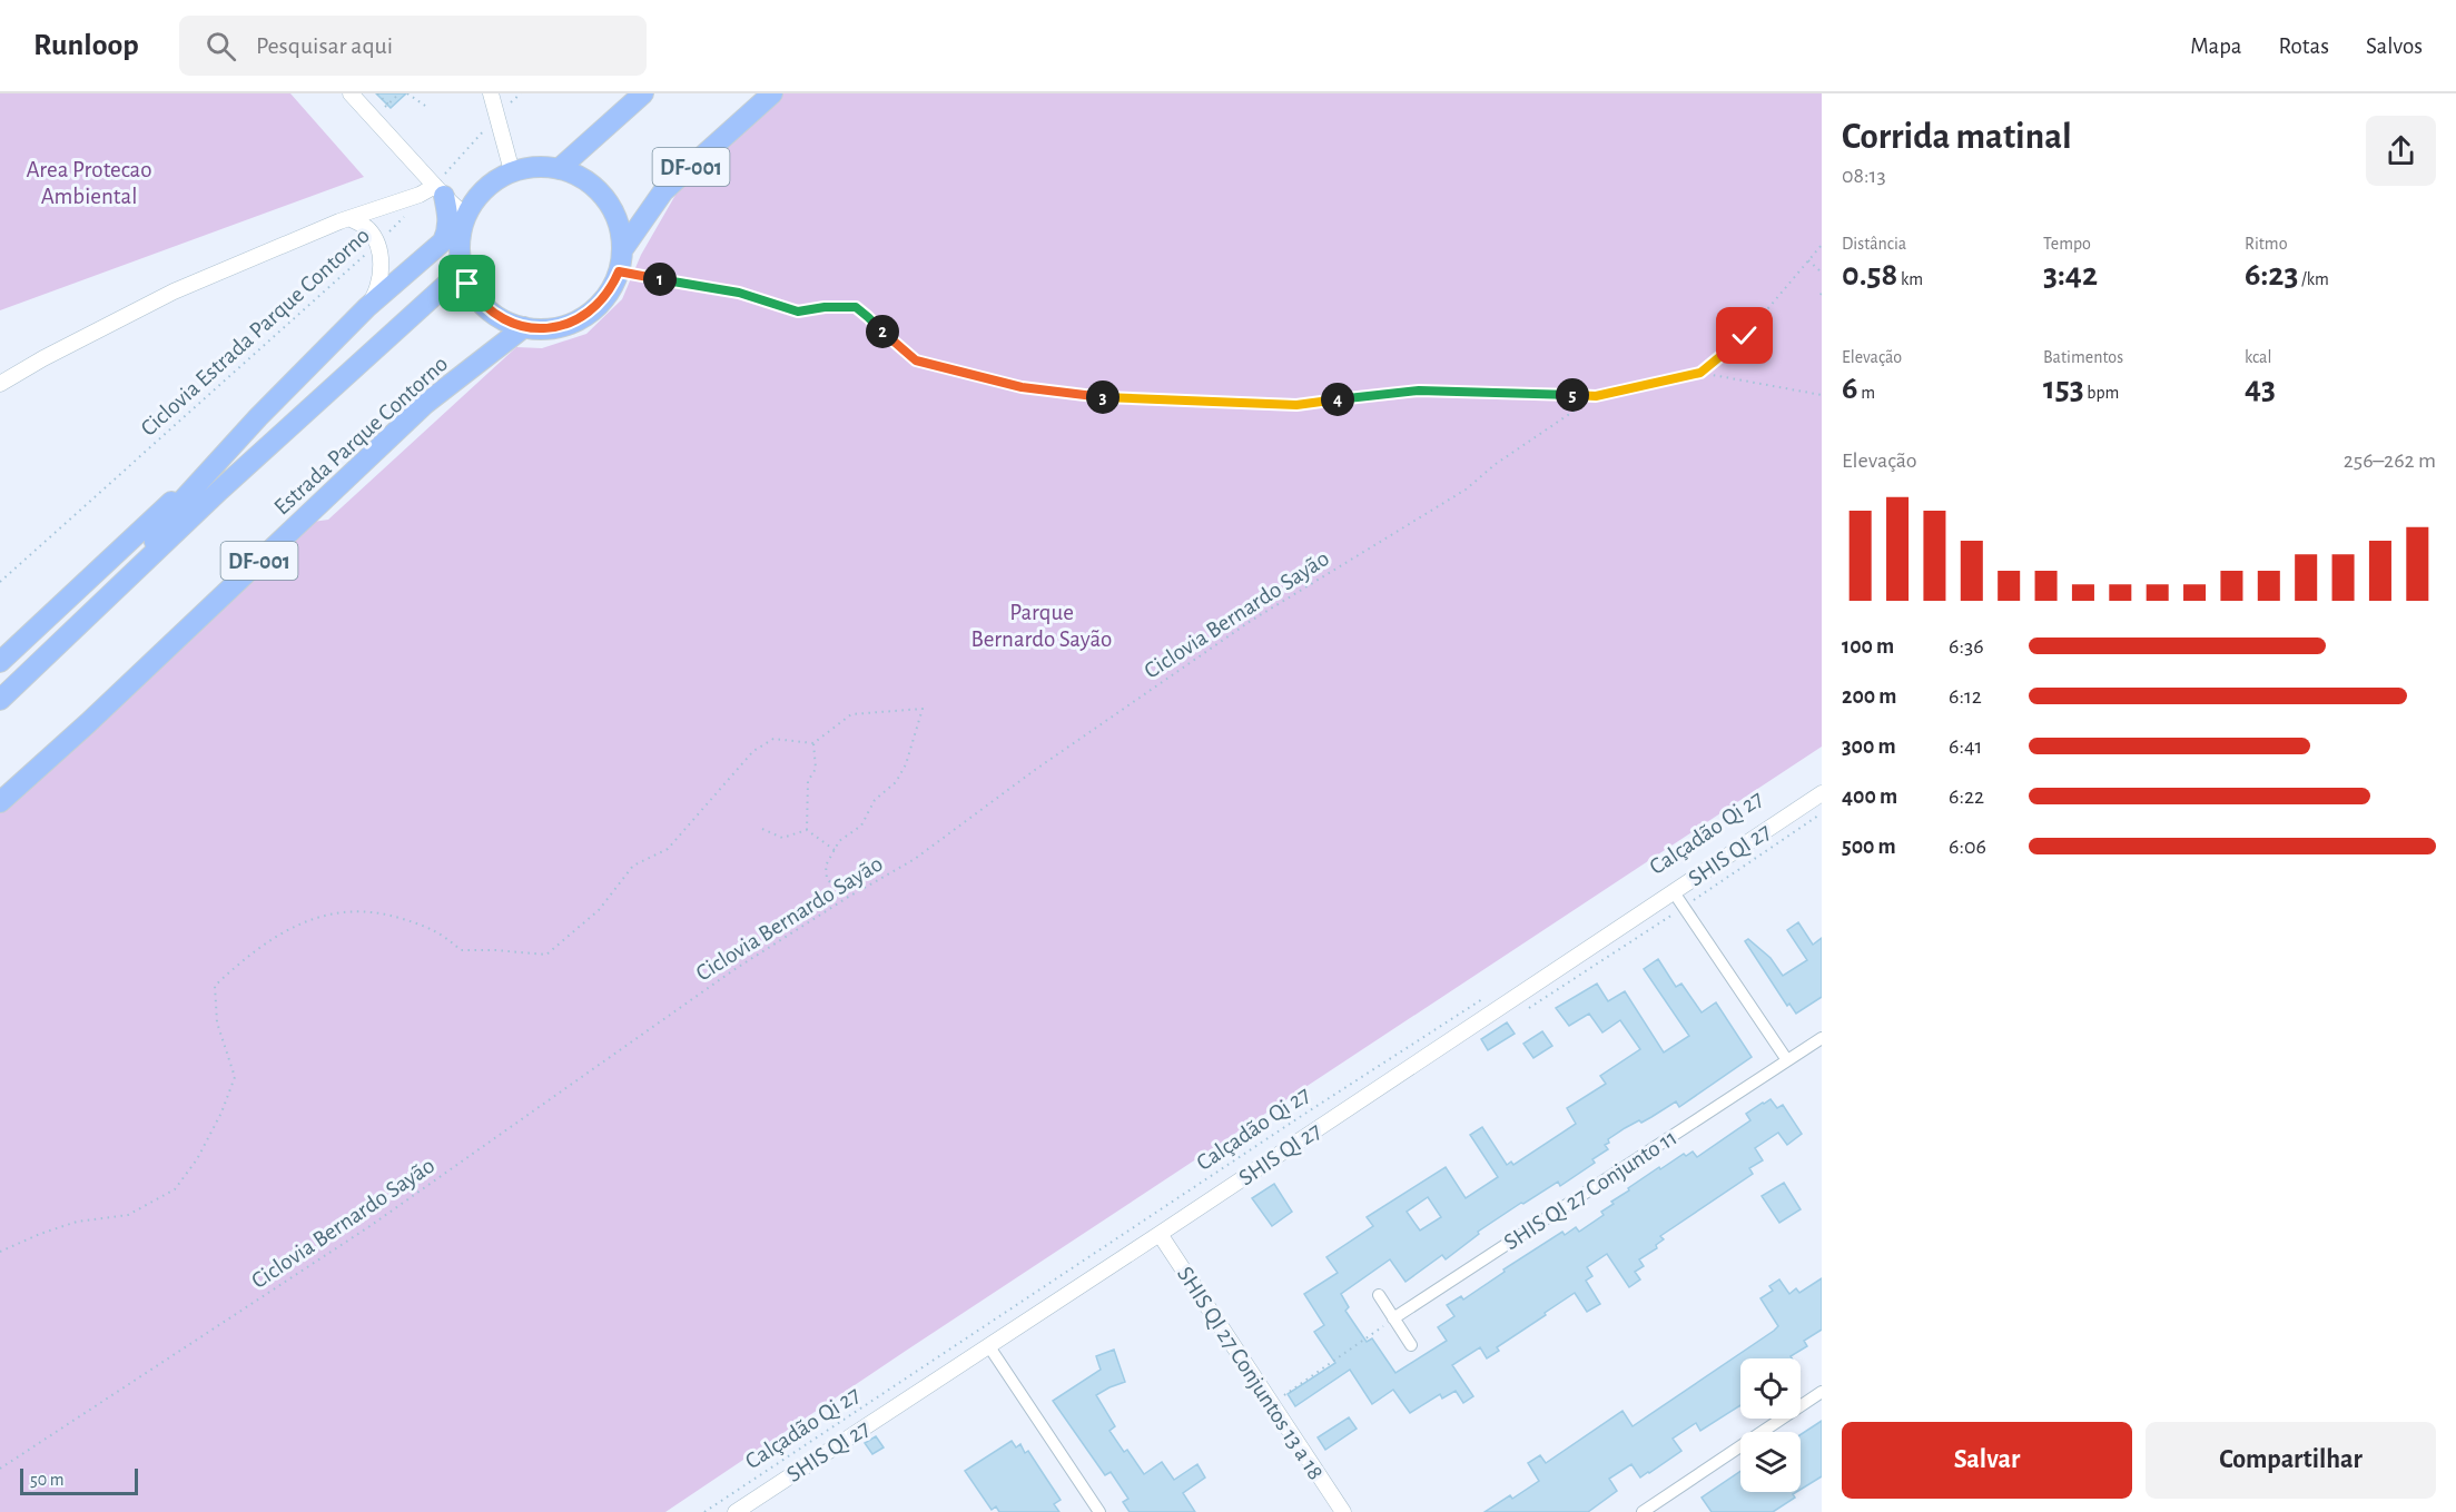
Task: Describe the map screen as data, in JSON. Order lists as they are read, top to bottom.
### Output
{
  "streets": {
    "main road": ["DF-001", "Estrada Parque Contorno"],
    "street": ["SHIS QI 27", "SHIS QI 27 Conjunto 11", "SHIS QI 27 Conjuntos 13 a 18"],
    "path": ["Ciclovia Estrada Parque Contorno", "Ciclovia Bernardo Sayão", "Calçadão Qi 27"]
  },
  "crossings": [
    ["DF-001", "Estrada Parque Contorno"],
    ["SHIS QI 27", "SHIS QI 27 Conjuntos 13 a 18"]
  ],
  "parks": ["Area Protecao Ambiental", "Parque Bernardo Sayão"],
  "scale_bar": "50 m",
  "page": {
    "header": "Runloop",
    "search": "Pesquisar aqui",
    "nav": ["Mapa", "Rotas", "Salvos"],
    "heading": ["Corrida matinal", "08:13"],
    "stats": [
      ["Distância", "0.58 km"],
      ["Tempo", "3:42"],
      ["Ritmo", "6:23 /km"],
      ["Elevação", "6 m"],
      ["Batimentos", "153 bpm"],
      ["kcal", "43"]
    ],
    "pins": [
      "1",
      "2",
      "5",
      "3",
      "4"
    ],
    "chart": ["Elevação", "256–262 m"],
    "list": [
      {
        "name": "100 m",
        "note": "6:36"
      },
      {
        "name": "200 m",
        "note": "6:12"
      },
      {
        "name": "300 m",
        "note": "6:41"
      },
      {
        "name": "400 m",
        "note": "6:22"
      },
      {
        "name": "500 m",
        "note": "6:06"
      }
    ],
    "buttons": ["Salvar", "Compartilhar"],
    "scale": "50 m"
  }
}
